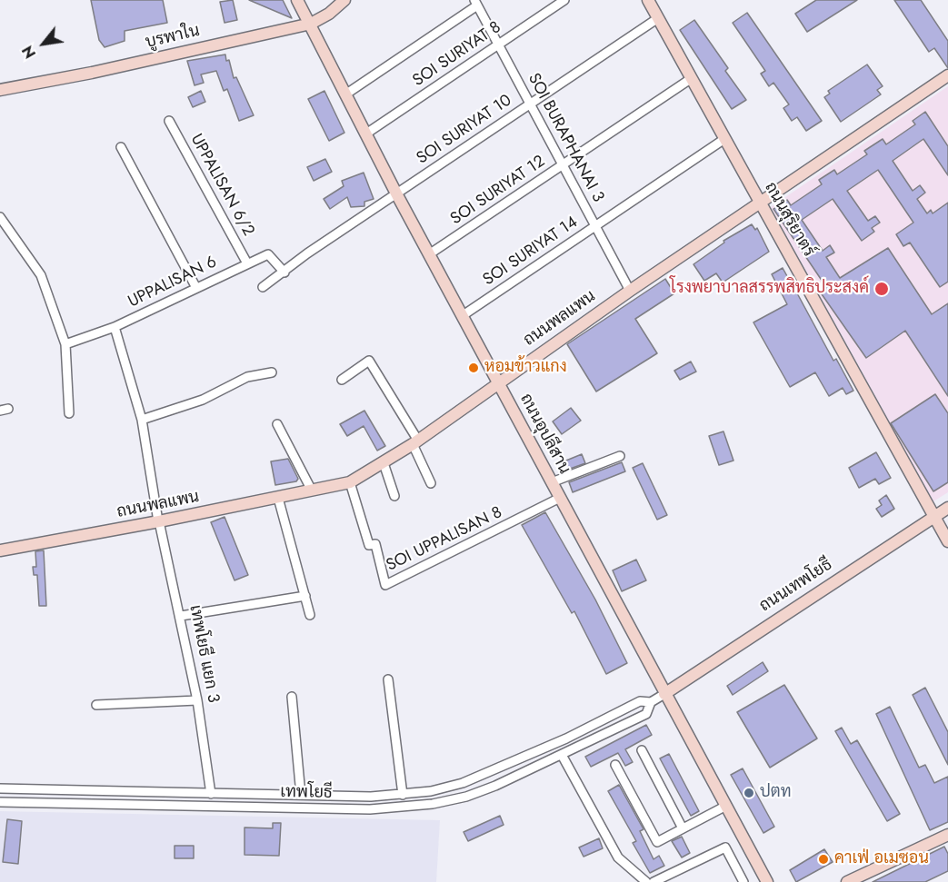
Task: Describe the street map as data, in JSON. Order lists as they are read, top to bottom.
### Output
{
  "streets": {
    "street": [
      "บูรพาใน",
      "SOI SURIYAT 8",
      "SOI SURIYAT 10",
      "SOI BURAPHANAI 3",
      "UPPALISAN 6/2",
      "SOI SURIYAT 12",
      "ถนนสุริยาตร์",
      "SOI SURIYAT 14",
      "UPPALISAN 6",
      "ถนนพลแพน",
      "ถนนอุปลีสาน",
      "SOI UPPALISAN 8",
      "ถนนเทพโยธี",
      "เทพโยธี แยก 3",
      "เทพโยธี"
    ]
  },
  "crossings": [
    ["บูรพาใน", "ถนนอุปลีสาน"],
    ["SOI SURIYAT 8", "SOI BURAPHANAI 3"],
    ["SOI SURIYAT 8", "ถนนอุปลีสาน"],
    ["SOI SURIYAT 10", "SOI BURAPHANAI 3"],
    ["SOI SURIYAT 10", "ถนนสุริยาตร์"],
    ["SOI SURIYAT 10", "ถนนอุปลีสาน"],
    ["SOI BURAPHANAI 3", "SOI SURIYAT 12"],
    ["SOI BURAPHANAI 3", "SOI SURIYAT 14"],
    ["SOI BURAPHANAI 3", "ถนนพลแพน"],
    ["UPPALISAN 6/2", "UPPALISAN 6"],
    ["SOI SURIYAT 12", "ถนนสุริยาตร์"],
    ["SOI SURIYAT 12", "ถนนอุปลีสาน"],
    ["ถนนสุริยาตร์", "SOI SURIYAT 14"],
    ["ถนนสุริยาตร์", "ถนนพลแพน"],
    ["ถนนสุริยาตร์", "ถนนเทพโยธี"],
    ["SOI SURIYAT 14", "ถนนอุปลีสาน"],
    ["UPPALISAN 6", "เทพโยธี แยก 3"],
    ["ถนนพลแพน", "ถนนอุปลีสาน"],
    ["ถนนพลแพน", "SOI UPPALISAN 8"],
    ["ถนนพลแพน", "เทพโยธี แยก 3"],
    ["ถนนอุปลีสาน", "SOI UPPALISAN 8"],
    ["ถนนอุปลีสาน", "ถนนเทพโยธี"],
    ["ถนนอุปลีสาน", "เทพโยธี"],
    ["ถนนเทพโยธี", "เทพโยธี"],
    ["เทพโยธี แยก 3", "เทพโยธี"]
  ],
  "places": [
    "โรงพยาบาลสรรพสิทธิประสงค์",
    "หอมข้าวแกง",
    "ปตท",
    "คาเฟ่ อเมซอน"
  ],
  "north": "bottom left"
}
